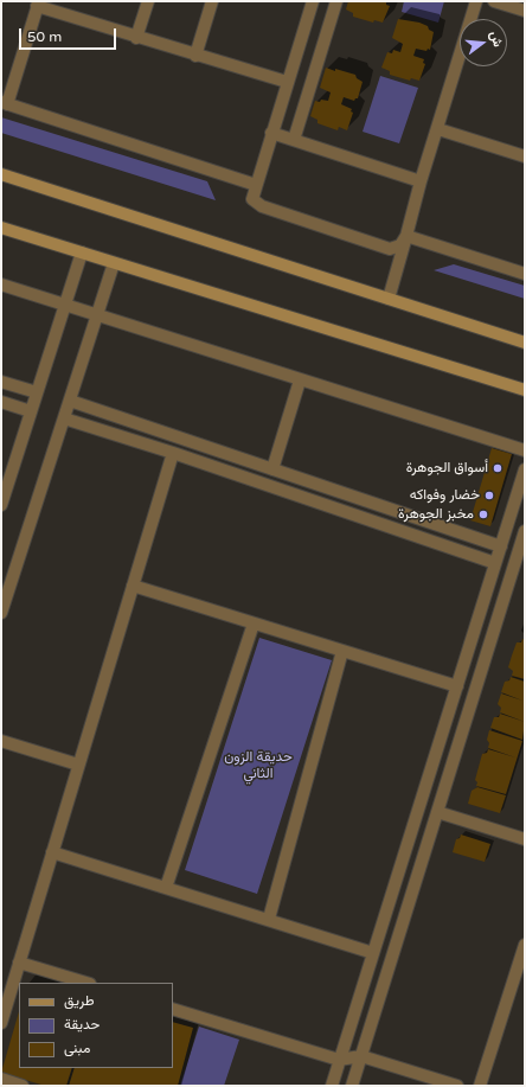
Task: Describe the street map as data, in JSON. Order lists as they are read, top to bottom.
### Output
{
  "parks": ["حديقة الزون الثاني"],
  "places": ["أسواق الجوهرة", "خضار وفواكه", "مخبز الجوهرة"],
  "legend": ["طريق", "حديقة", "مبنى"],
  "scale_bar": "50 m",
  "north": "right"
}
